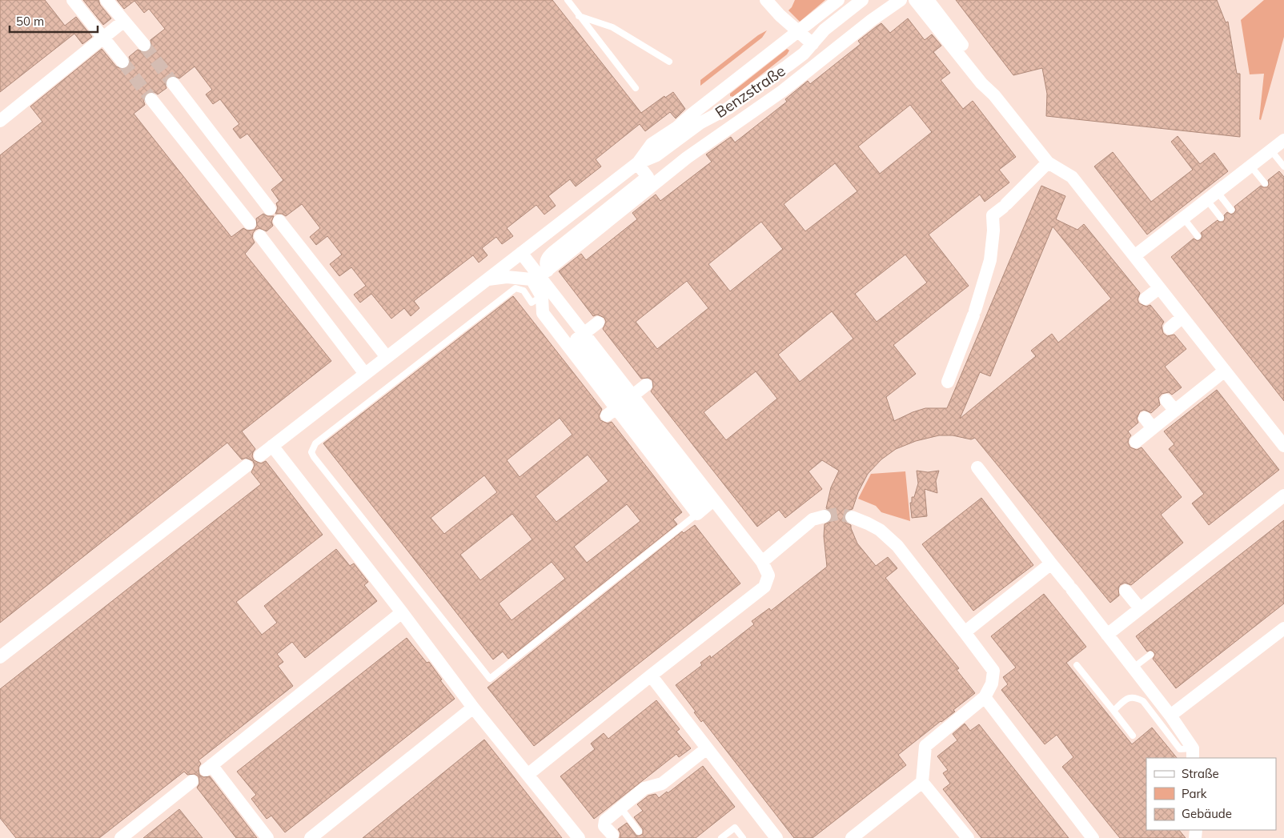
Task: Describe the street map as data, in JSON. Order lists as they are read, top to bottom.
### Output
{
  "streets": {
    "street": ["Benzstraße"]
  },
  "legend": ["Straße", "Park", "Gebäude"],
  "scale_bar": "50 m"
}
